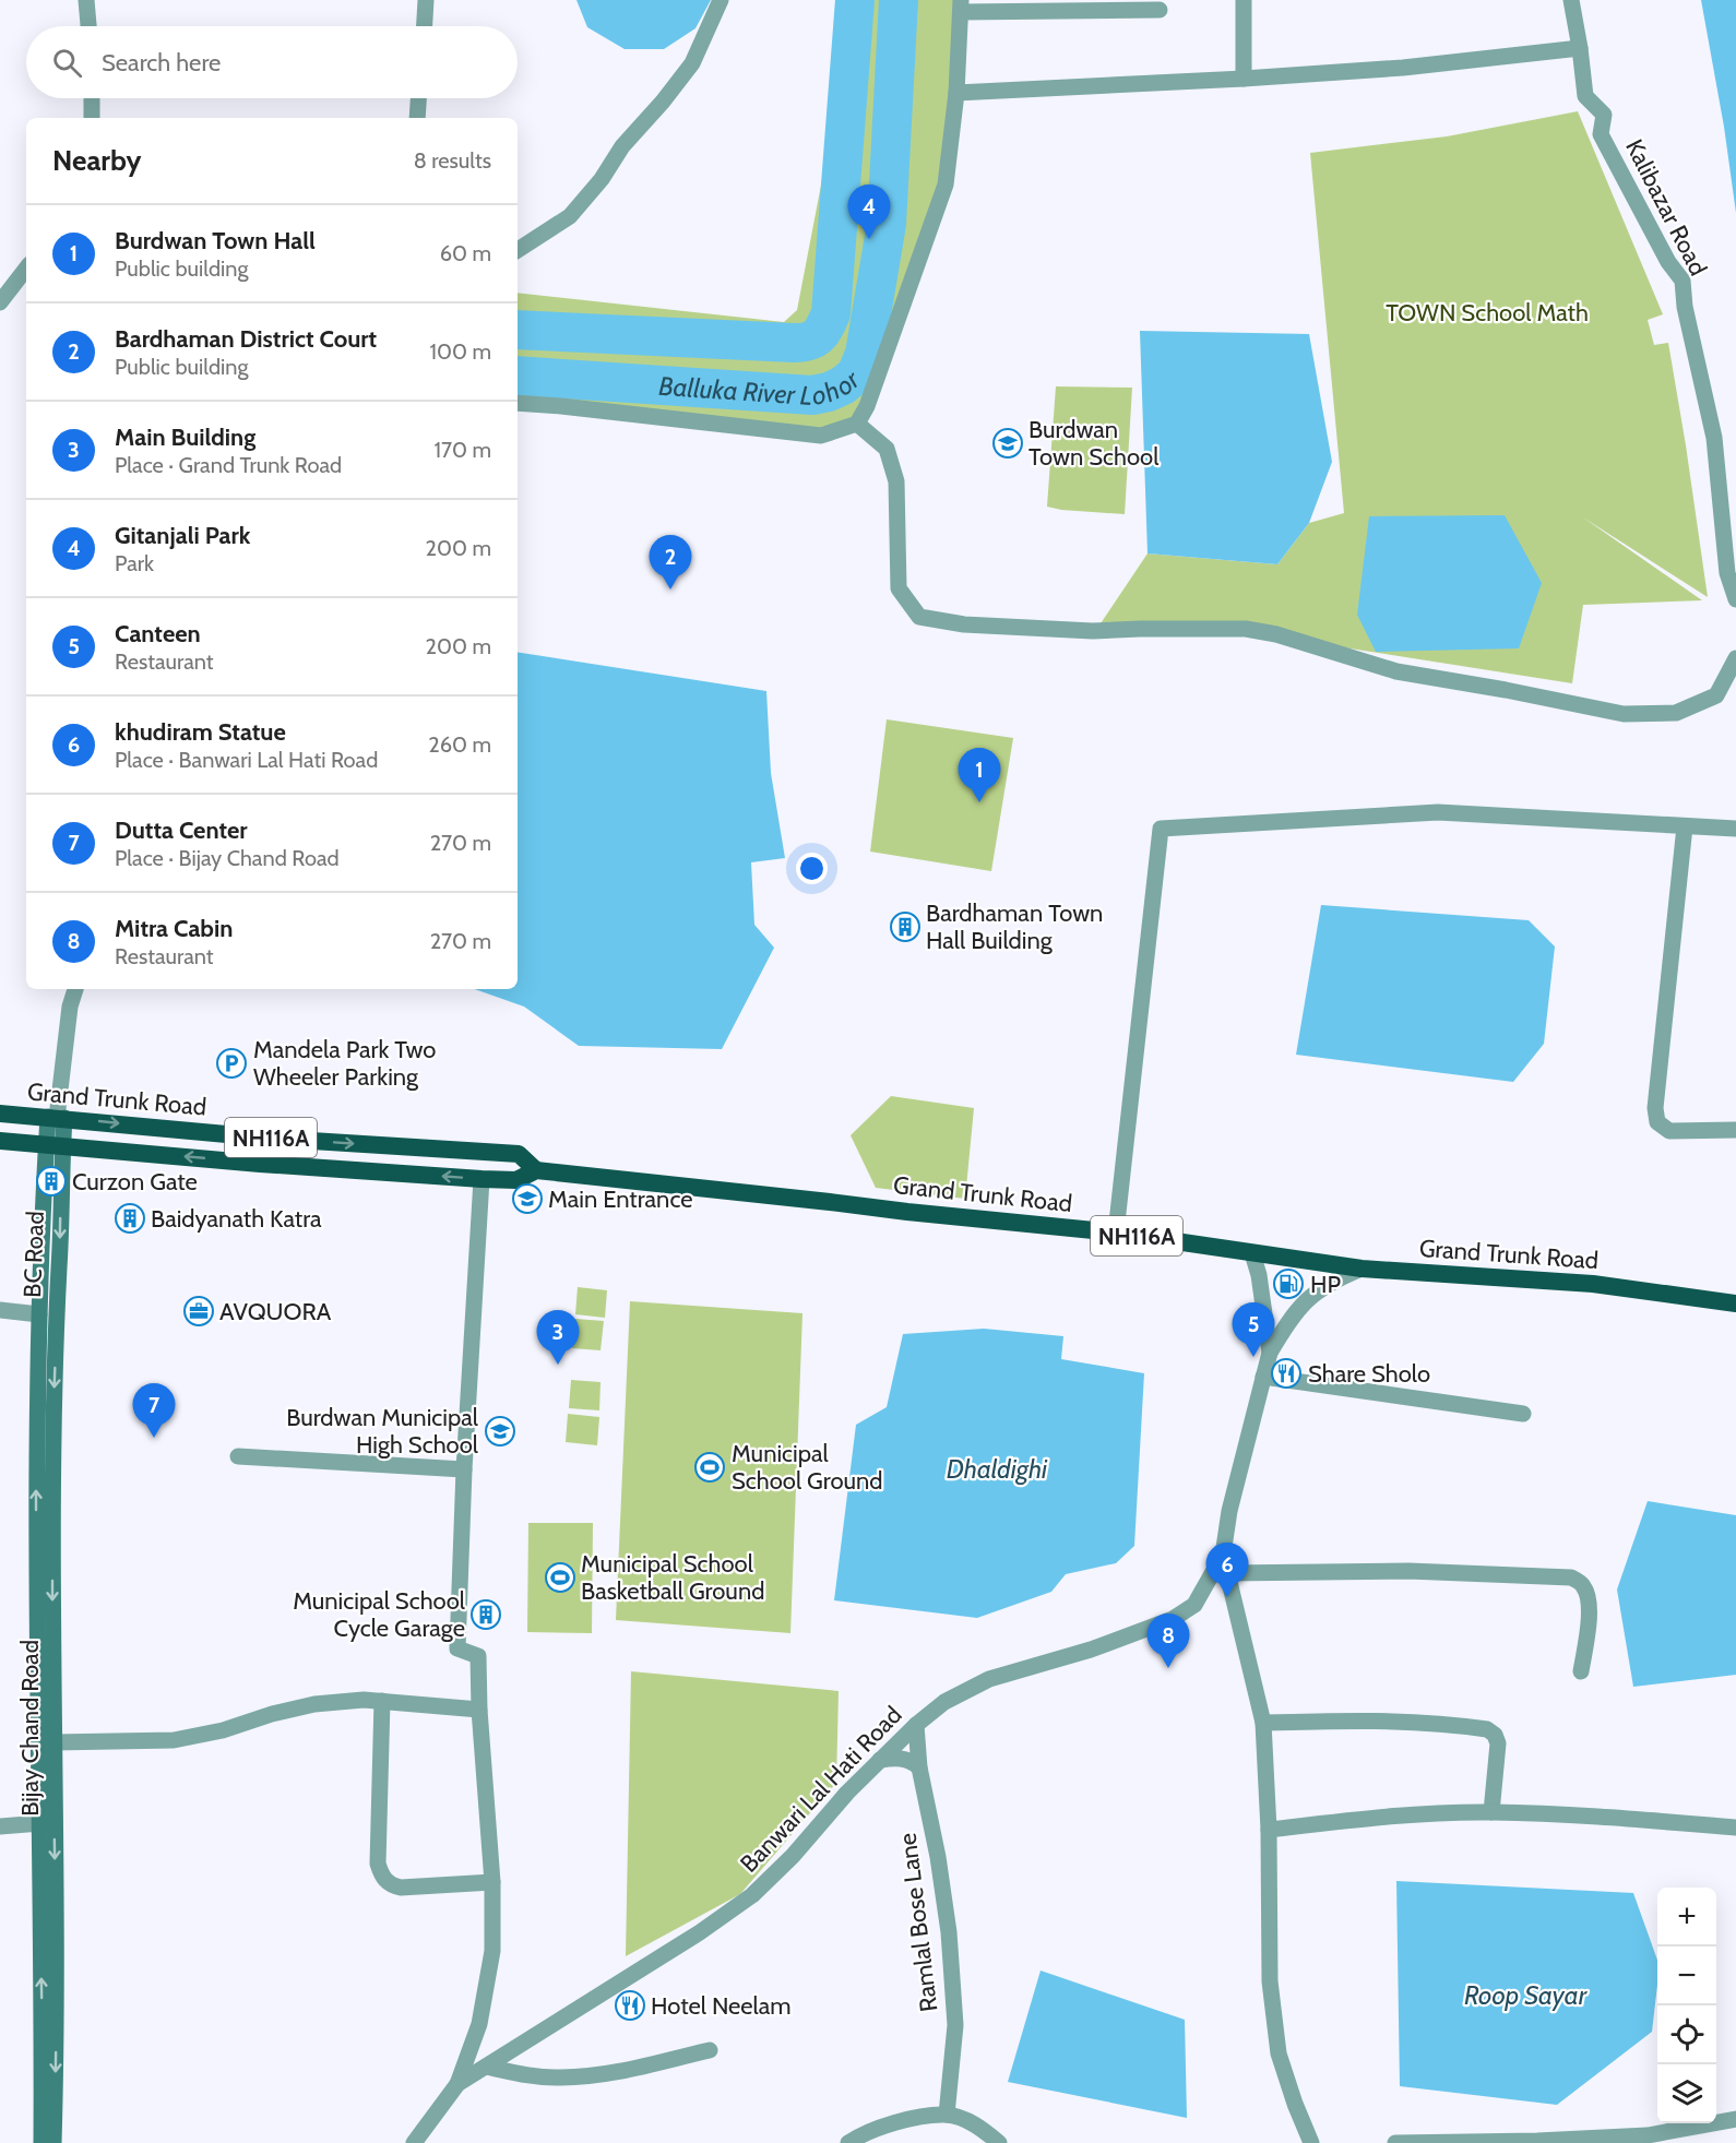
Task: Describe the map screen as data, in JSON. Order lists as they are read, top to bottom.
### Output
{
  "streets": {
    "highway": ["Grand Trunk Road", "NH116A"],
    "main road": ["BC Road", "Bijay Chand Road"],
    "street": ["Kalibazar Road", "Banwari Lal Hati Road", "Ramlal Bose Lane"]
  },
  "crossings": [
    ["Grand Trunk Road", "BC Road"],
    ["Grand Trunk Road", "Banwari Lal Hati Road"],
    ["BC Road", "Bijay Chand Road"],
    ["Banwari Lal Hati Road", "Ramlal Bose Lane"]
  ],
  "water": ["Balluka River Lohor", "Dhaldighi", "Roop Sayar"],
  "parks": ["TOWN School Math"],
  "places": {
    "school or university": ["Burdwan Town School", "Main Entrance", "Burdwan Municipal High School"],
    "building": [
      "Bardhaman Town Hall Building",
      "Curzon Gate",
      "Baidyanath Katra",
      "Municipal School Cycle Garage"
    ],
    "parking": ["Mandela Park Two Wheeler Parking"],
    "fuel station": ["HP"],
    "office": ["AVQUORA"],
    "restaurant": ["Share Sholo", "Hotel Neelam"],
    "sports": ["Municipal School Ground", "Municipal School Basketball Ground"]
  },
  "page": {
    "search": "Search here",
    "heading": ["Nearby", "8 results"],
    "pins": [
      "4",
      "2",
      "1",
      "5",
      "3",
      "7",
      "6",
      "8"
    ],
    "list": [
      {
        "mark": "1",
        "name": "Burdwan Town Hall",
        "note": "Public building",
        "value": "60 m"
      },
      {
        "mark": "2",
        "name": "Bardhaman District Court",
        "note": "Public building",
        "value": "100 m"
      },
      {
        "mark": "3",
        "name": "Main Building",
        "note": "Place · Grand Trunk Road",
        "value": "170 m"
      },
      {
        "mark": "4",
        "name": "Gitanjali Park",
        "note": "Park",
        "value": "200 m"
      },
      {
        "mark": "5",
        "name": "Canteen",
        "note": "Restaurant",
        "value": "200 m"
      },
      {
        "mark": "6",
        "name": "khudiram Statue",
        "note": "Place · Banwari Lal Hati Road",
        "value": "260 m"
      },
      {
        "mark": "7",
        "name": "Dutta Center",
        "note": "Place · Bijay Chand Road",
        "value": "270 m"
      },
      {
        "mark": "8",
        "name": "Mitra Cabin",
        "note": "Restaurant",
        "value": "270 m"
      }
    ],
    "map_buttons": ["+", "−"]
  }
}
